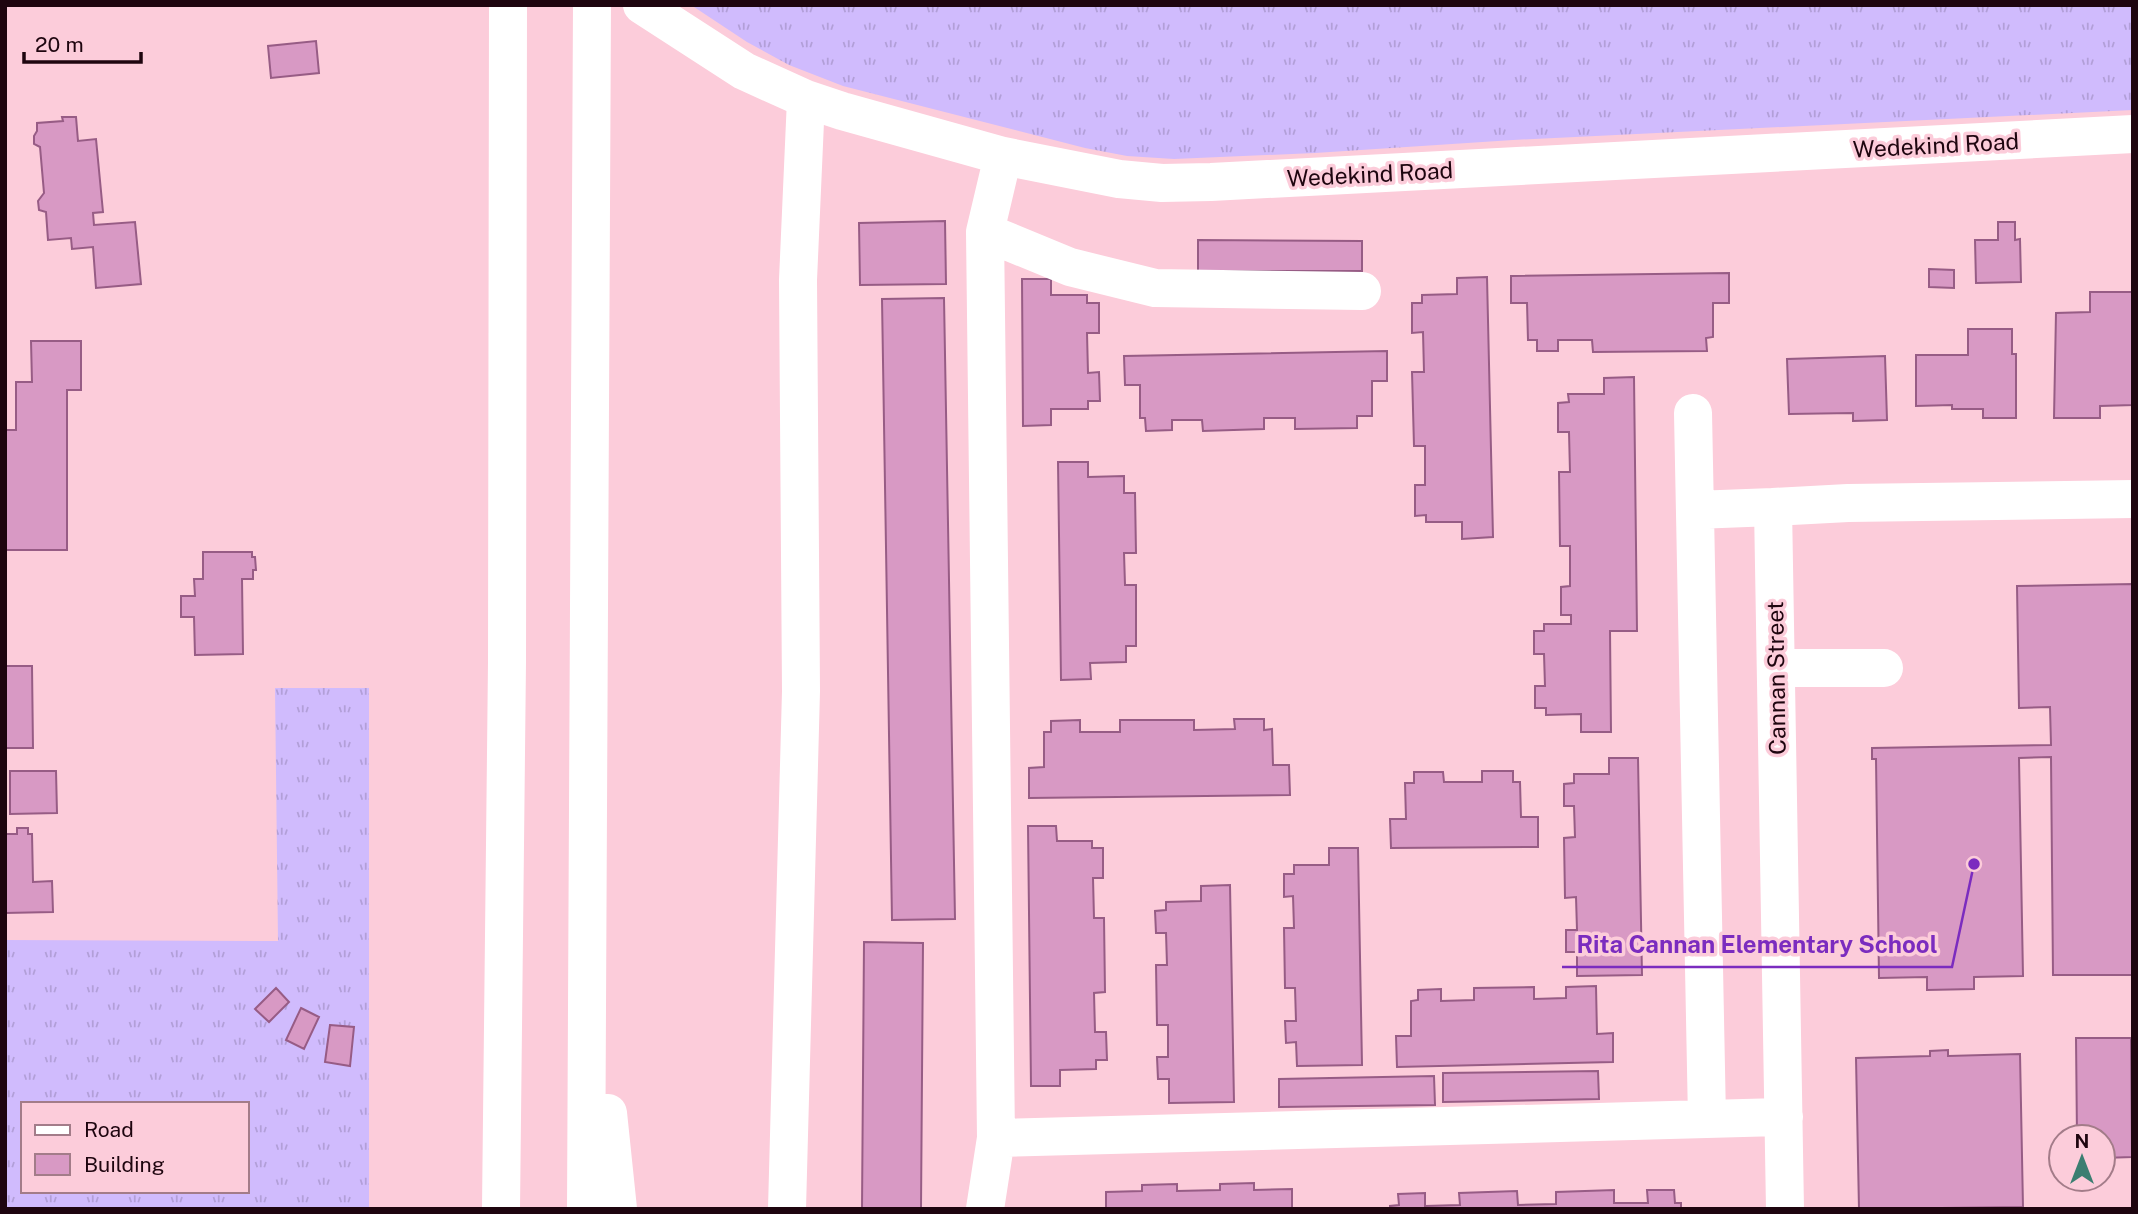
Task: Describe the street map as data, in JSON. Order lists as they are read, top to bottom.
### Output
{
  "streets": {
    "main road": ["Wedekind Road", "Cannan Street"]
  },
  "places": ["Rita Cannan Elementary School"],
  "legend": ["Road", "Building"],
  "scale_bar": "20 m",
  "north": "top"
}
